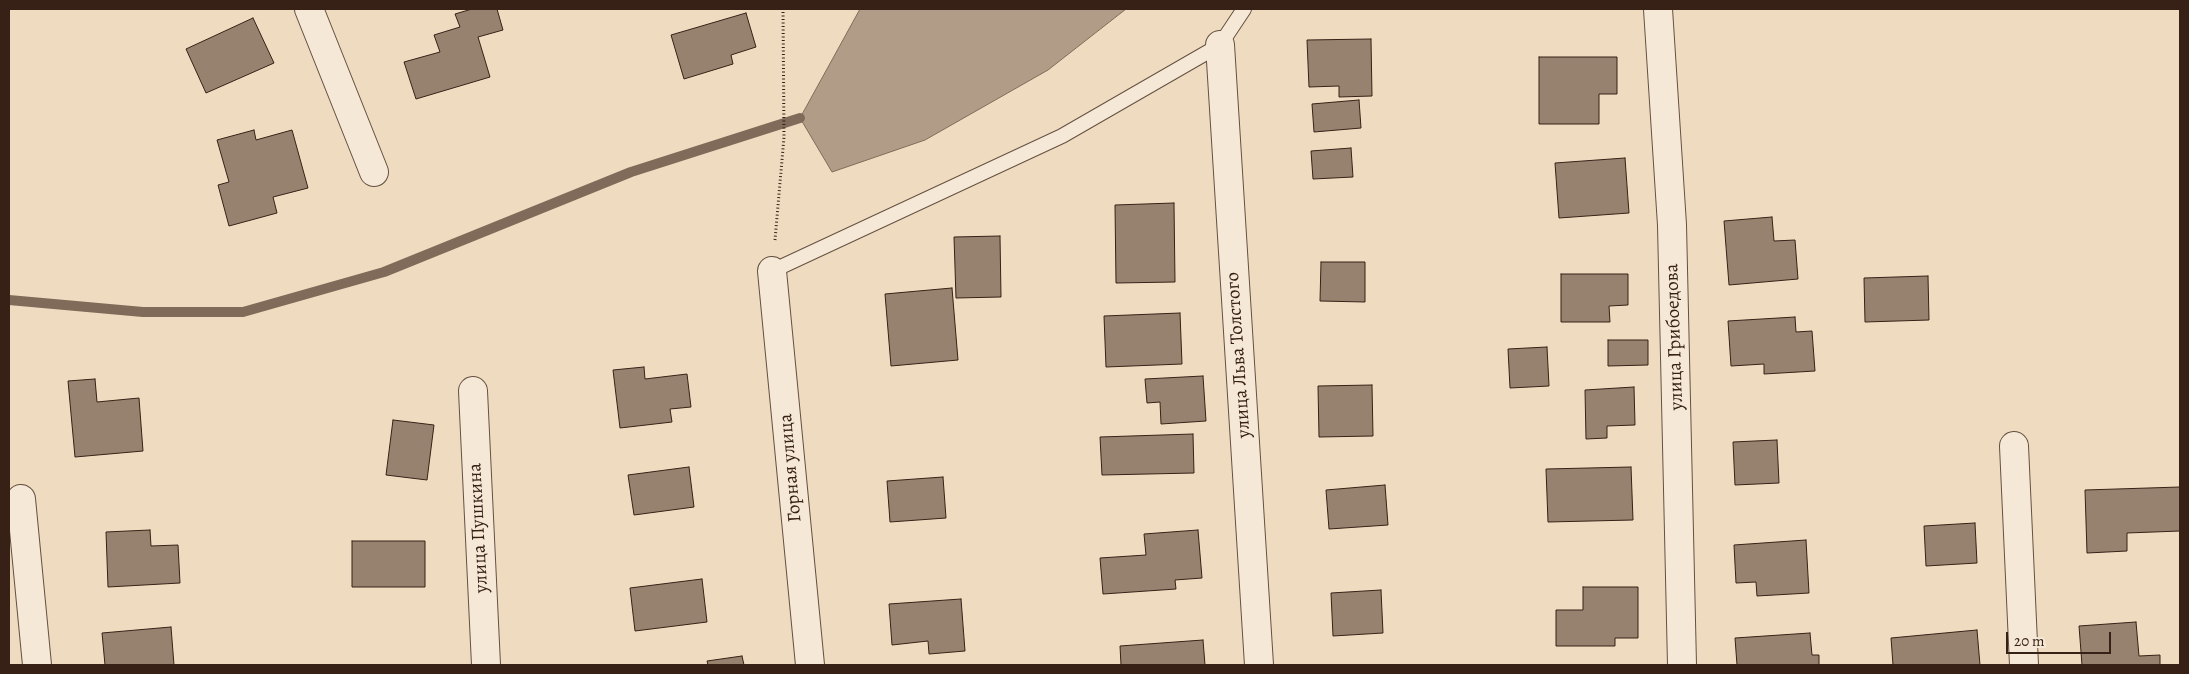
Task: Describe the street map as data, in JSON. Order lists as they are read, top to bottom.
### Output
{
  "streets": {
    "street": [
      "улица Грибоедова",
      "улица Льва Толстого",
      "Горная улица",
      "улица Пушкина"
    ]
  },
  "scale_bar": "20 m"
}
